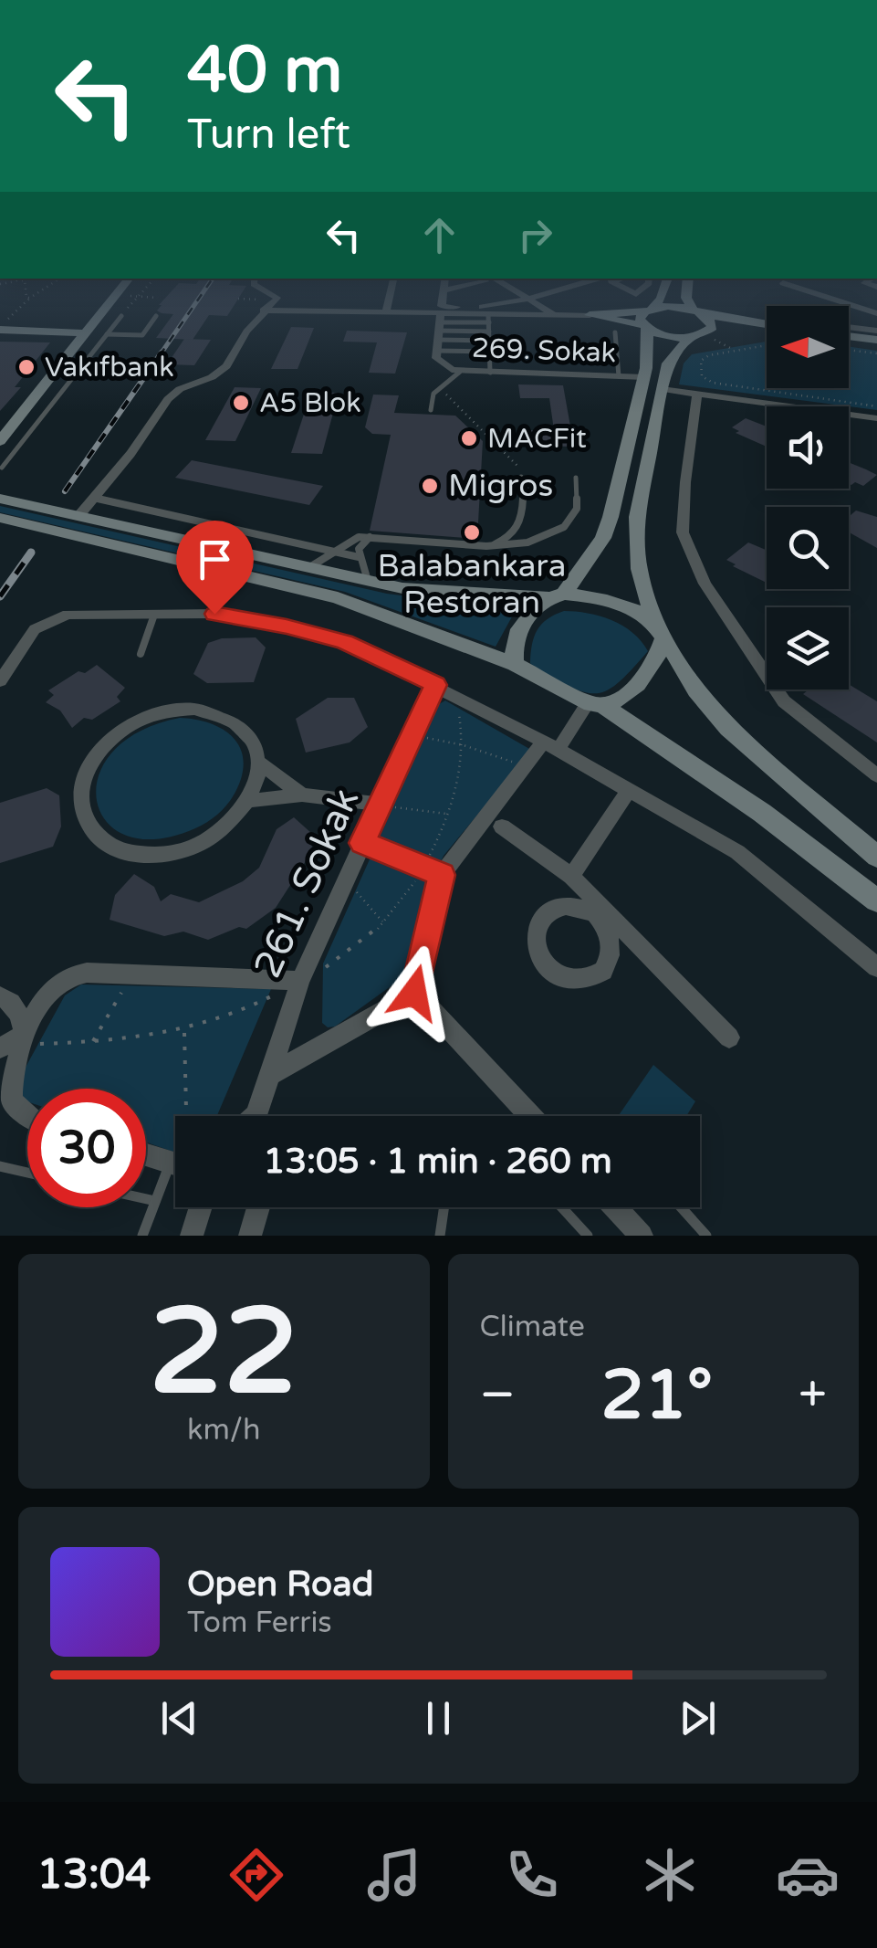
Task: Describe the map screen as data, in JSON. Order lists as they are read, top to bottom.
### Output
{
  "streets": {
    "street": ["269. Sokak", "261. Sokak"]
  },
  "places": [
    "Vakıfbank",
    "A5 Blok",
    "MACFit",
    "Migros",
    "Balabankara Restoran"
  ],
  "north": "left",
  "page": {
    "turn": ["40 m", "Turn left"],
    "limit": "30",
    "trip": "13:05 · 1 min · 260 m",
    "tile": [
      ["22", "km/h"],
      "Climate"
    ],
    "heat": ["−", "21°", "+"],
    "song": ["Open Road", "Tom Ferris"],
    "tabs": "13:04"
  }
}
